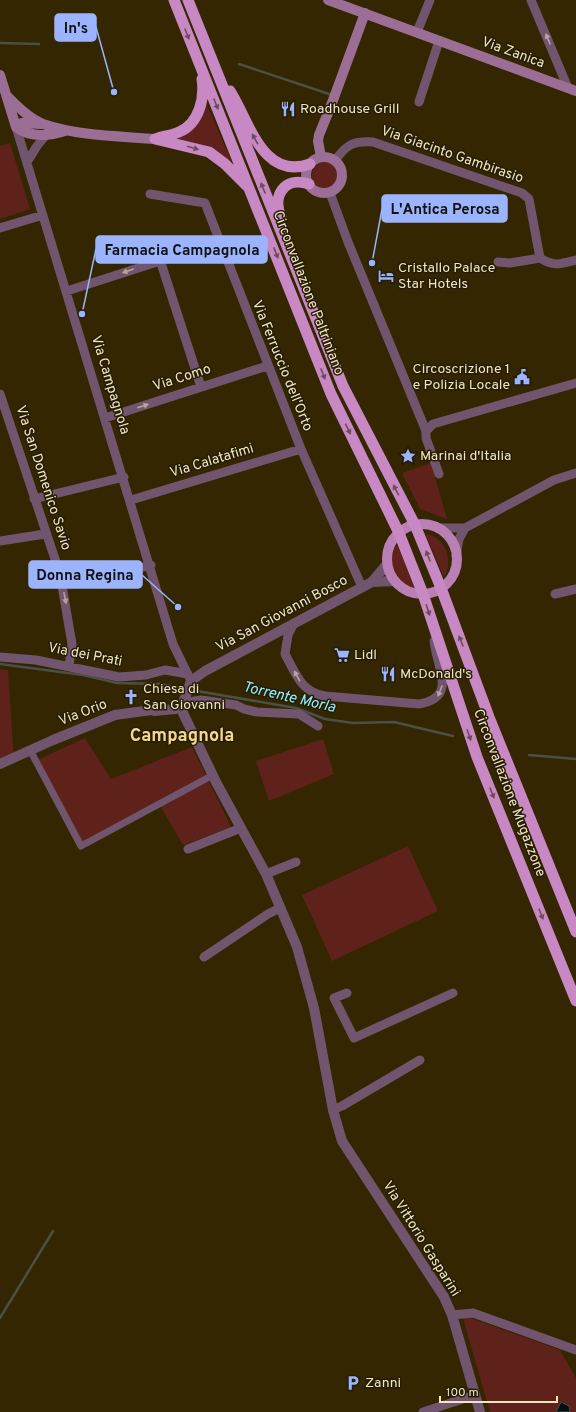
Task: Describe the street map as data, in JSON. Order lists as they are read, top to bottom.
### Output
{
  "streets": {
    "highway": ["Circonvallazione Paltriniano", "Circonvallazione Mugazzone"],
    "main road": ["Via Zanica", "Via Campagnola", "Via San Giovanni Bosco"],
    "street": [
      "Via Giacinto Gambirasio",
      "Via Ferruccio dell'Orto",
      "Via Como",
      "Via Calatafimi",
      "Via San Domenico Savio",
      "Via dei Prati",
      "Via Orio",
      "Via Vittorio Gasparini"
    ]
  },
  "crossings": [
    ["Circonvallazione Paltriniano", "Via San Giovanni Bosco"],
    ["Circonvallazione Paltriniano", "Circonvallazione Mugazzone"],
    ["Via Ferruccio dell'Orto", "Via Como"],
    ["Via Ferruccio dell'Orto", "Via Calatafimi"],
    ["Via Ferruccio dell'Orto", "Via San Giovanni Bosco"],
    ["Via Como", "Via Campagnola"],
    ["Via Campagnola", "Via Calatafimi"],
    ["Via Campagnola", "Via San Giovanni Bosco"],
    ["Via Campagnola", "Via dei Prati"],
    ["Via San Domenico Savio", "Via dei Prati"],
    ["Via San Giovanni Bosco", "Via dei Prati"],
    ["Via Orio", "Via Vittorio Gasparini"]
  ],
  "one_way": ["Via Como", "Via San Domenico Savio"],
  "districts": ["Campagnola"],
  "water": ["Torrente Morla"],
  "places": {
    "other": [
      "In's",
      "L'Antica Perosa",
      "Farmacia Campagnola",
      "Donna Regina"
    ],
    "restaurant": ["Roadhouse Grill", "McDonald's"],
    "hotel": ["Cristallo Palace Star Hotels"],
    "public building": ["Circoscrizione 1 e Polizia Locale"],
    "place": ["Marinai d'Italia"],
    "supermarket": ["Lidl"],
    "church": ["Chiesa di San Giovanni"],
    "parking": ["Zanni"]
  },
  "scale_bar": "100 m"
}
